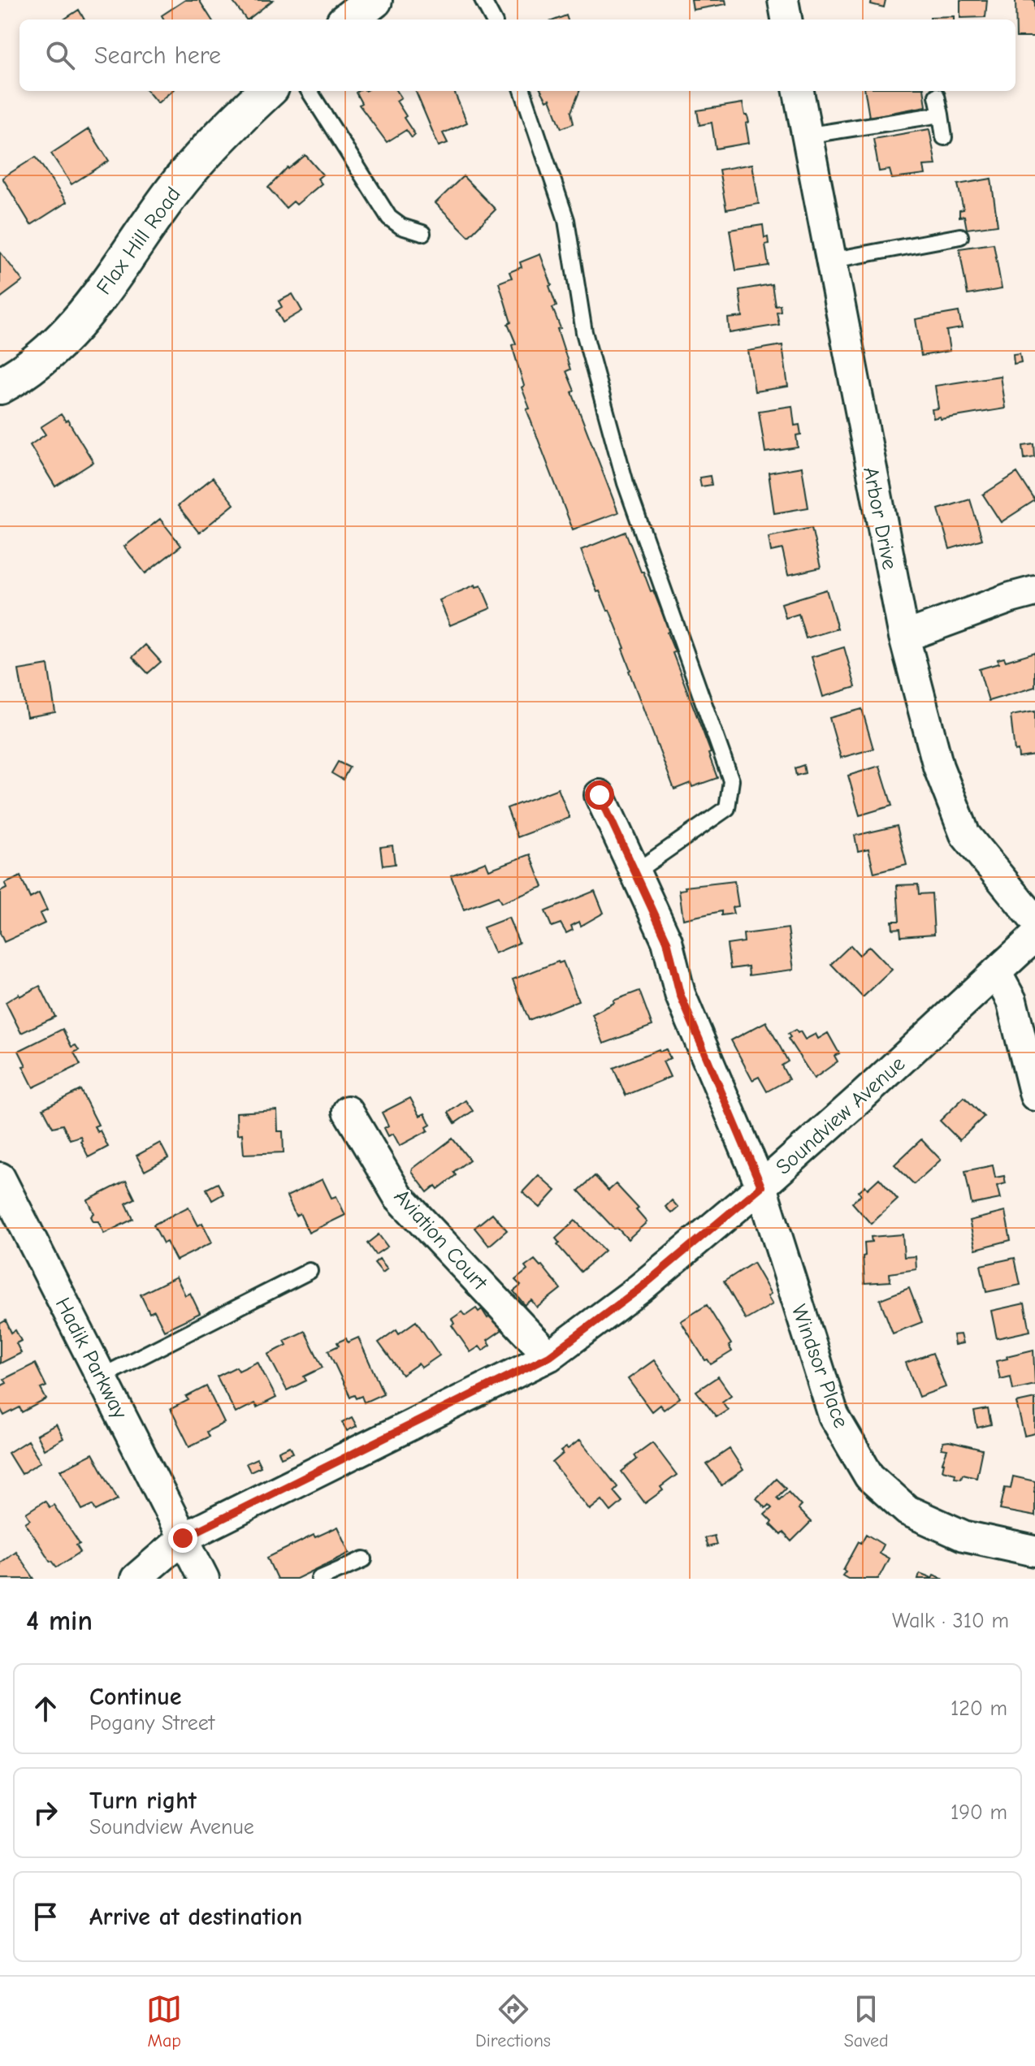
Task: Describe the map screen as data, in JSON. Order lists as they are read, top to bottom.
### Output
{
  "streets": {
    "main road": ["Flax Hill Road"],
    "street": [
      "Arbor Drive",
      "Soundview Avenue",
      "Aviation Court",
      "Hadik Parkway",
      "Windsor Place"
    ]
  },
  "crossings": [
    ["Soundview Avenue", "Aviation Court"],
    ["Soundview Avenue", "Hadik Parkway"],
    ["Soundview Avenue", "Windsor Place"]
  ],
  "page": {
    "search": "Search here",
    "heading": ["4 min", "Walk · 310 m"],
    "list": [
      ["Continue", "Pogany Street", "120 m"],
      ["Turn right", "Soundview Avenue", "190 m"],
      "Arrive at destination"
    ],
    "nav": ["Map", "Directions", "Saved"]
  }
}
